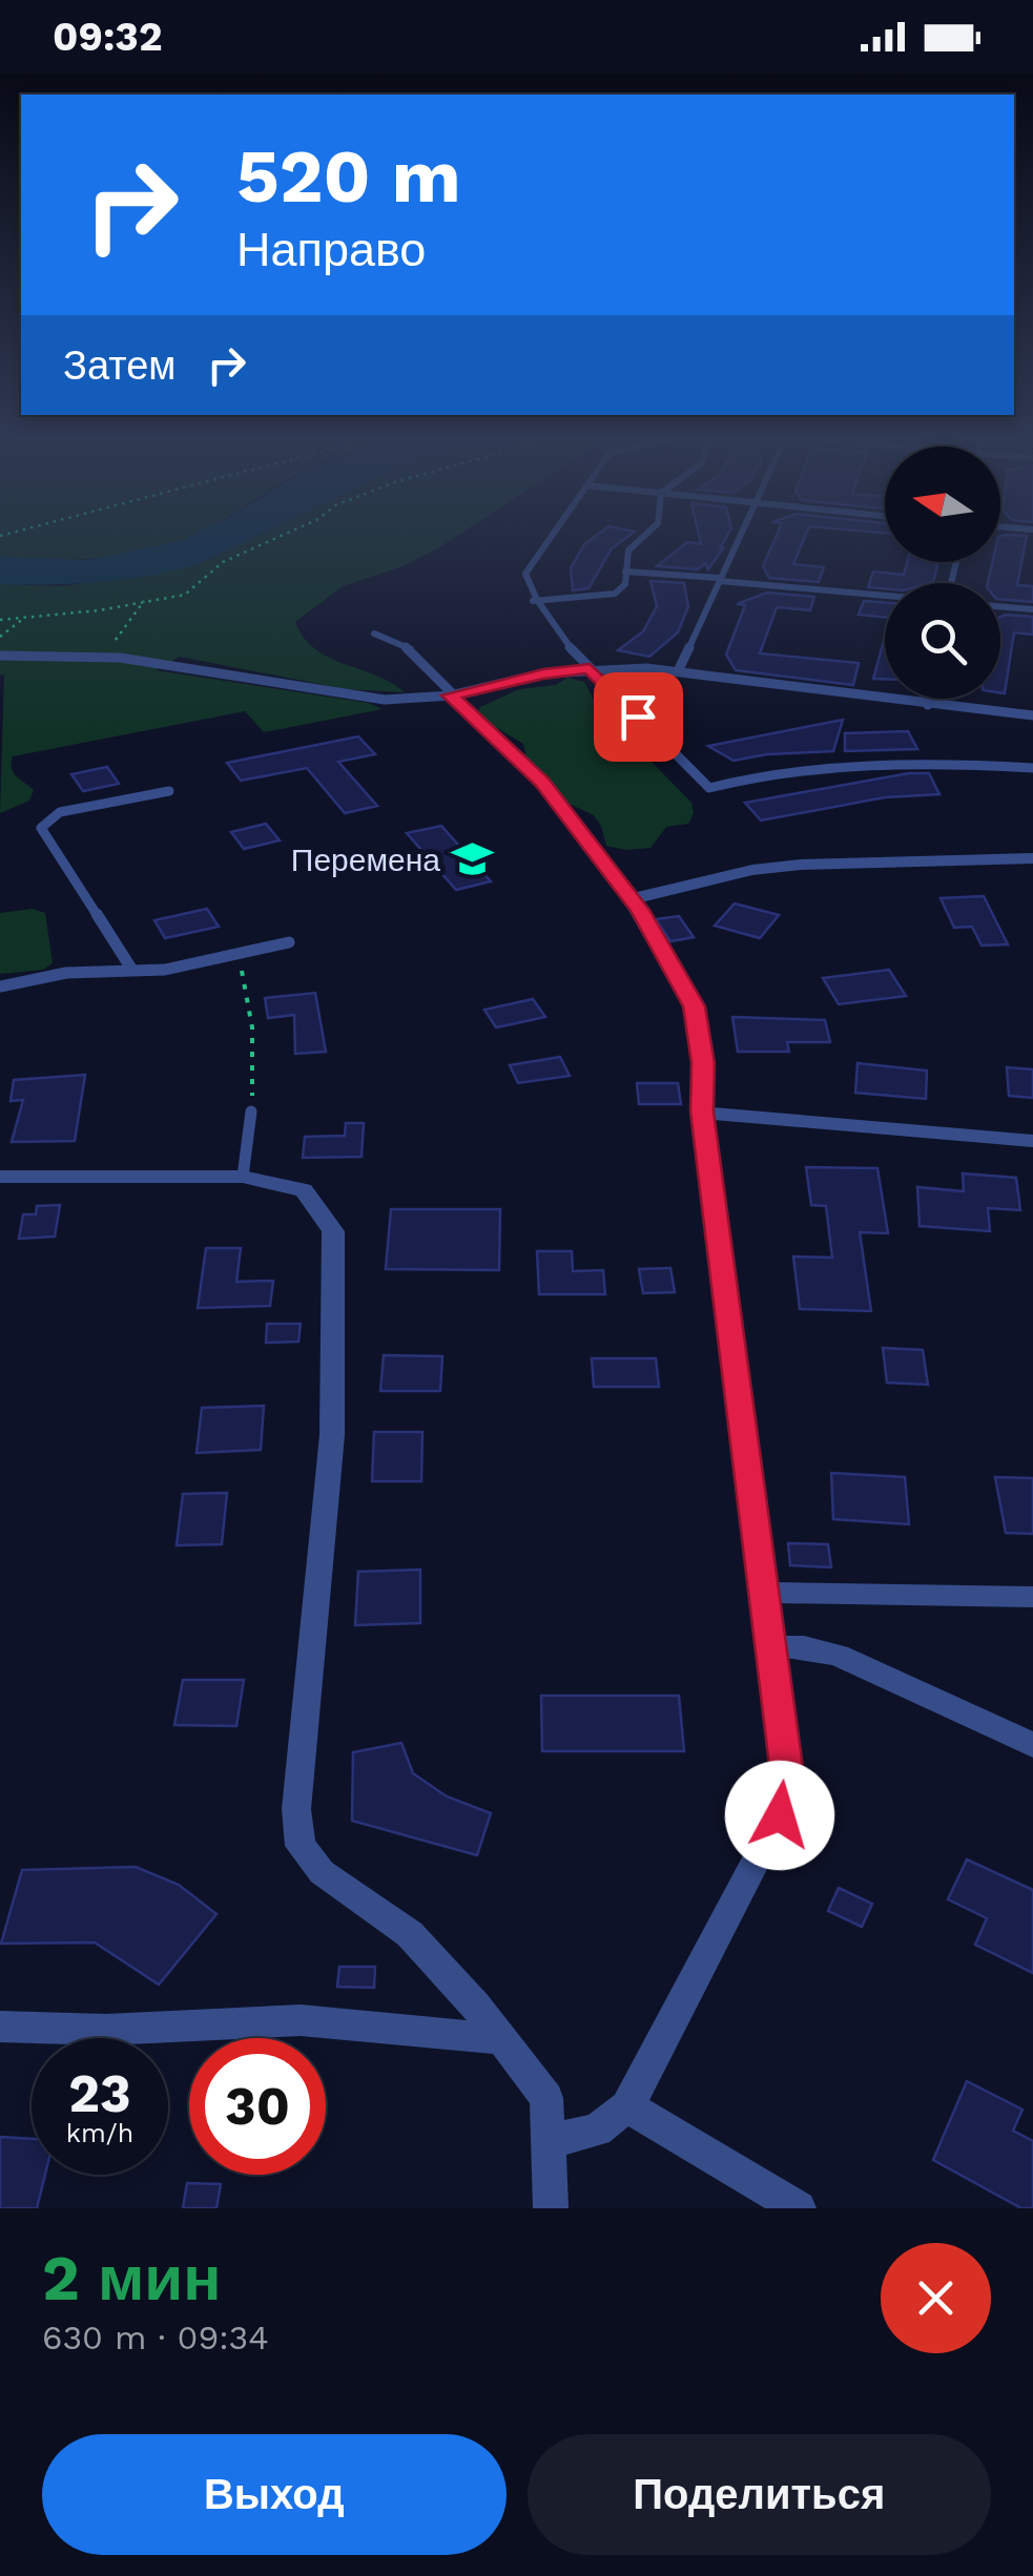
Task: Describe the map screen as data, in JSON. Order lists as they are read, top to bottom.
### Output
{
  "places": {
    "school or university": ["Перемена"]
  },
  "north": "left",
  "page": {
    "status": "09:32",
    "turn": ["520 m", "Направо"],
    "then": "Затем",
    "speed": "23 km/h",
    "limit": "30",
    "heading": ["2 мин", "630 m · 09:34"],
    "buttons": ["Выход", "Поделиться"]
  }
}
